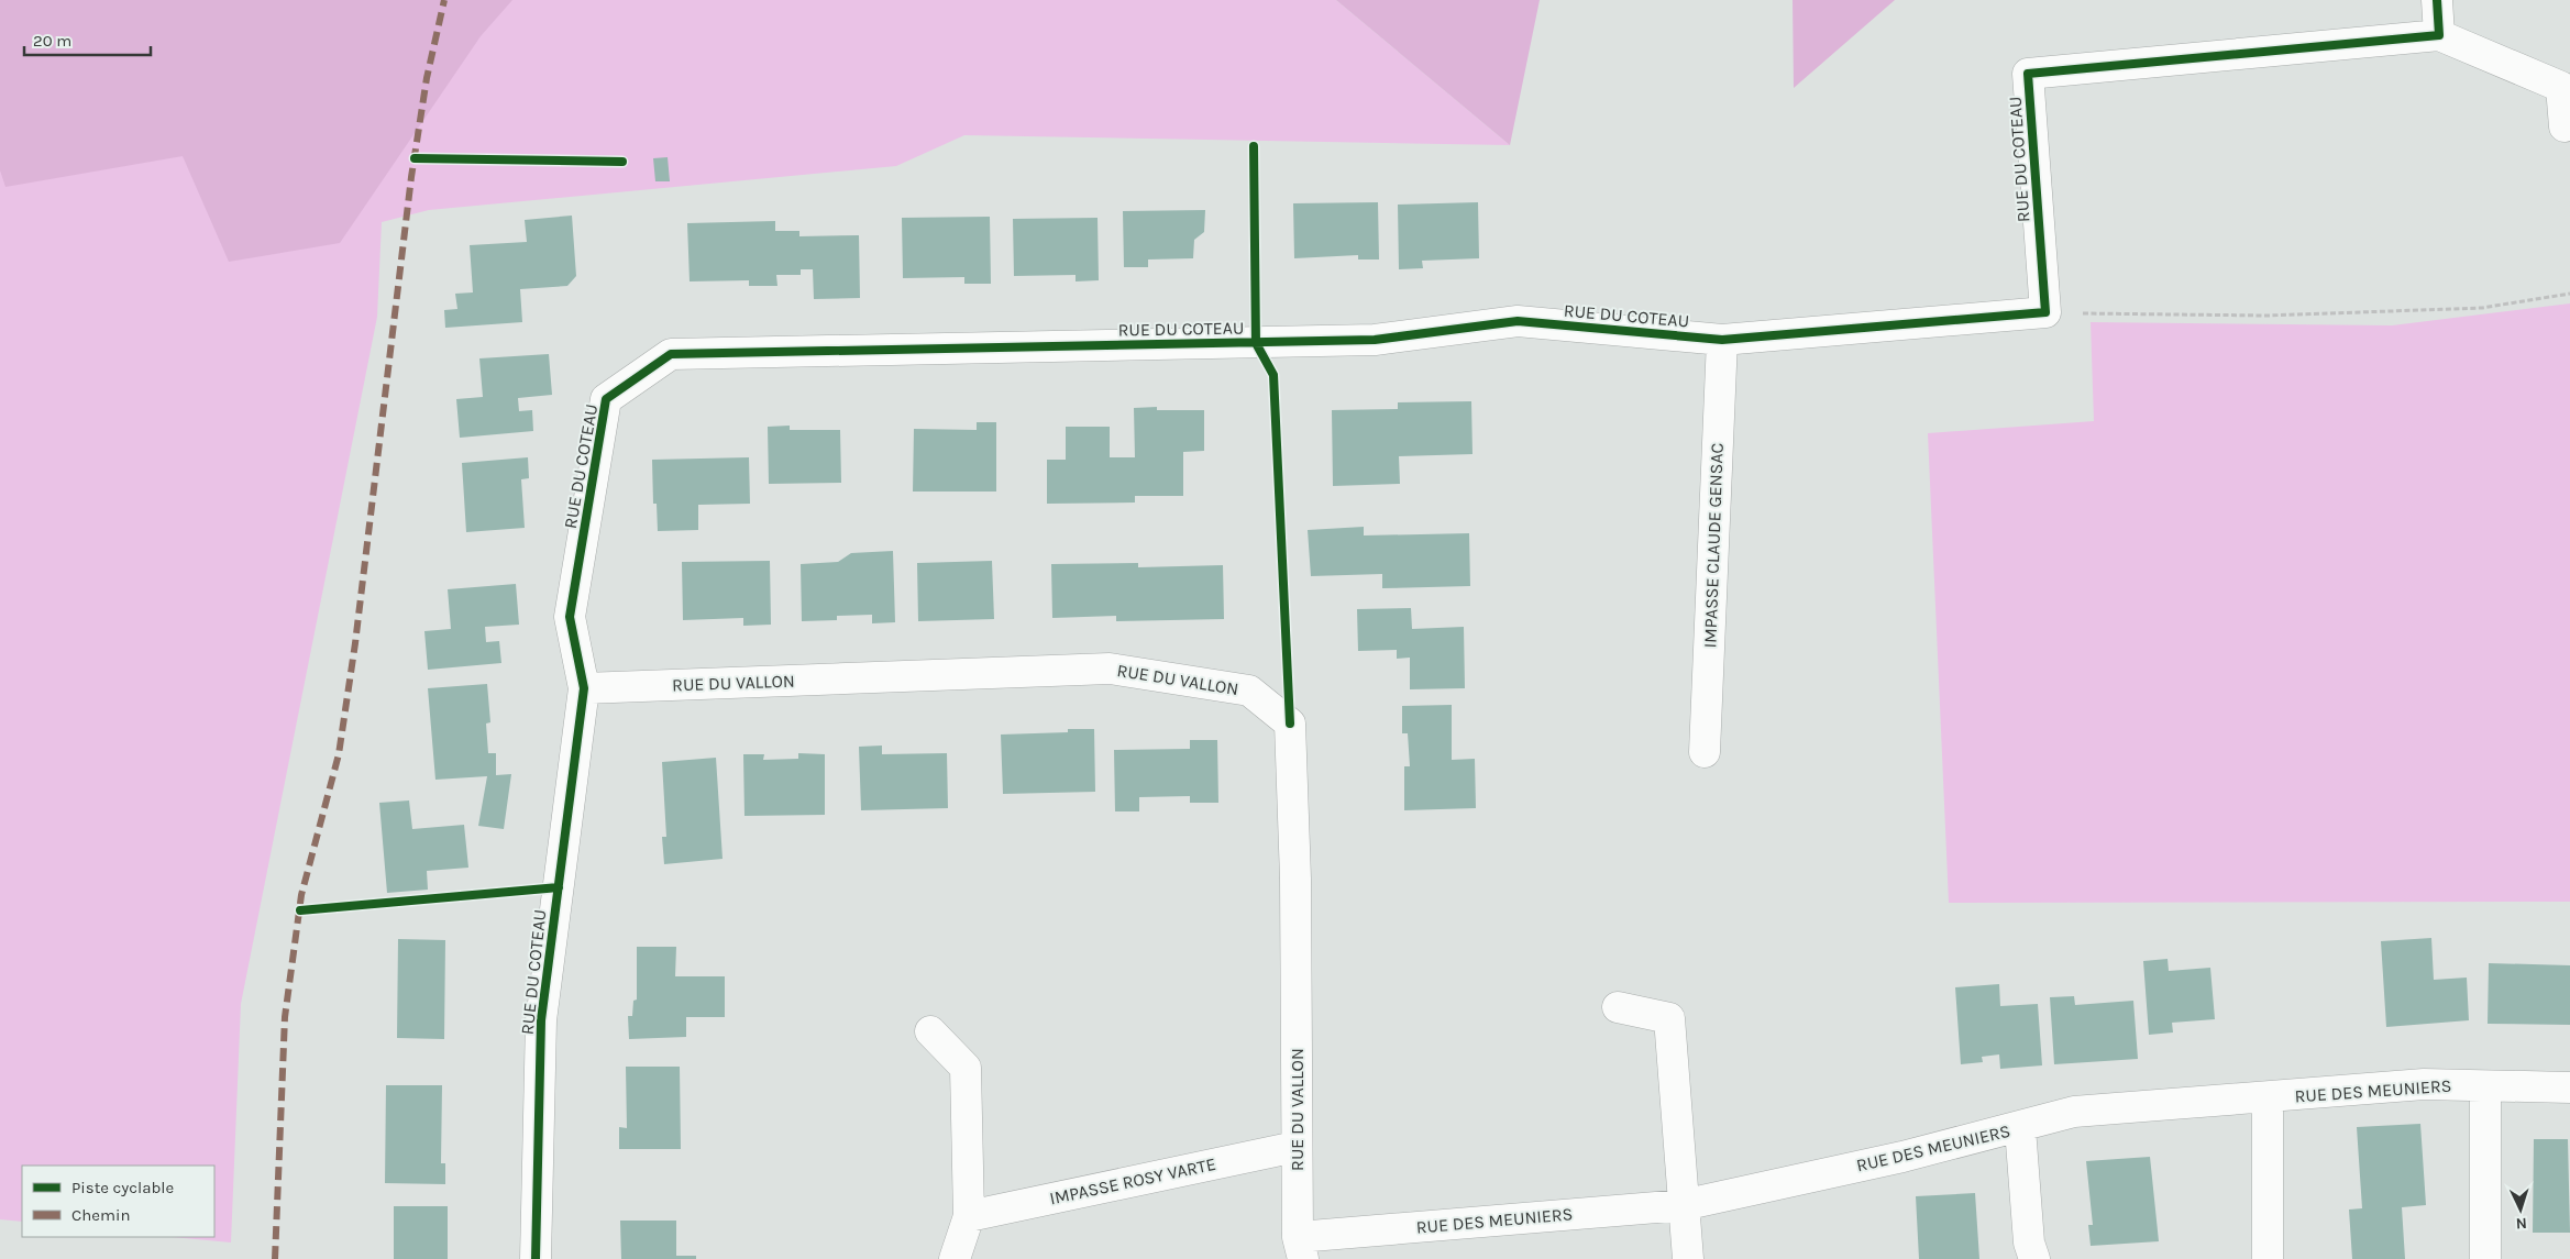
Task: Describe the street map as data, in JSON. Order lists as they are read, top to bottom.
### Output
{
  "streets": {
    "street": [
      "RUE DU COTEAU",
      "IMPASSE CLAUDE GENSAC",
      "RUE DU VALLON",
      "RUE DES MEUNIERS",
      "IMPASSE ROSY VARTE"
    ]
  },
  "crossings": [
    ["RUE DU COTEAU", "IMPASSE CLAUDE GENSAC"],
    ["RUE DU COTEAU", "RUE DU VALLON"],
    ["RUE DU VALLON", "RUE DES MEUNIERS"],
    ["RUE DU VALLON", "IMPASSE ROSY VARTE"]
  ],
  "legend": ["Piste cyclable", "Chemin"],
  "scale_bar": "20 m",
  "north": "bottom"
}
